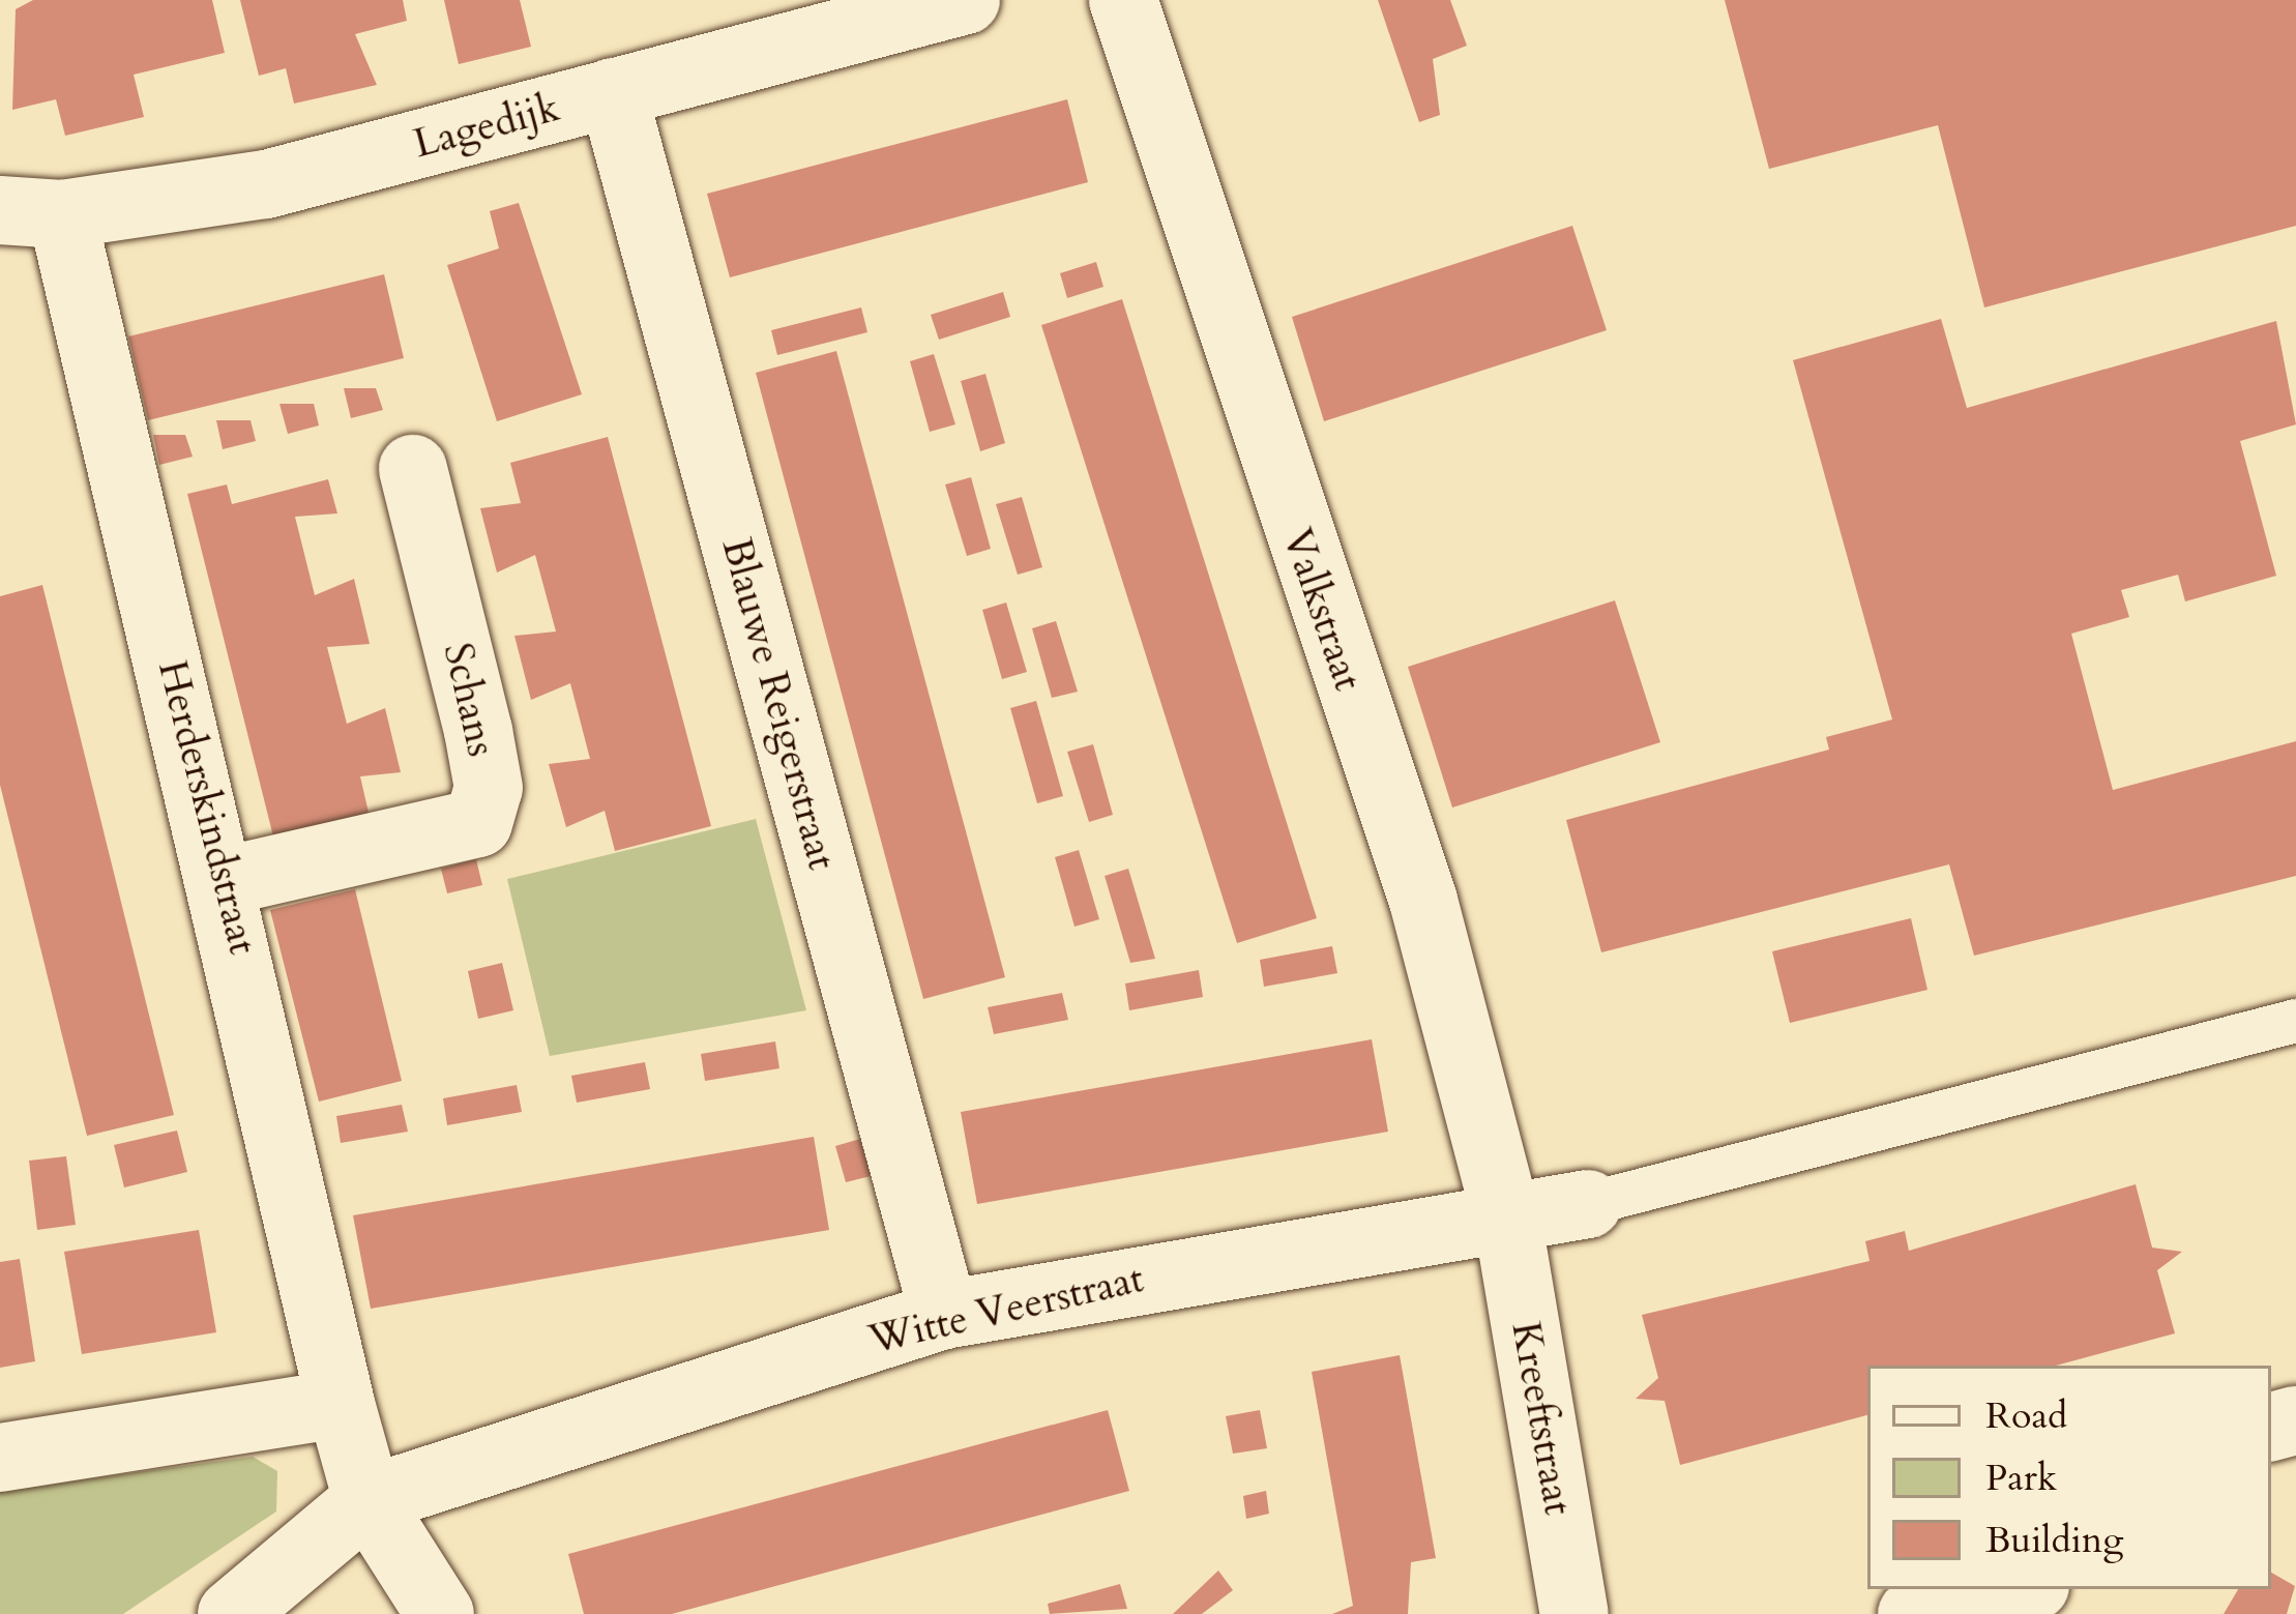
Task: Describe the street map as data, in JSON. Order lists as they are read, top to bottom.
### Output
{
  "streets": {
    "street": [
      "Lagedijk",
      "Valkstraat",
      "Schans",
      "Blauwe Reigerstraat",
      "Herderskindstraat",
      "Witte Veerstraat",
      "Kreeftstraat"
    ]
  },
  "crossings": [
    ["Lagedijk", "Blauwe Reigerstraat"],
    ["Lagedijk", "Herderskindstraat"],
    ["Valkstraat", "Witte Veerstraat"],
    ["Valkstraat", "Kreeftstraat"],
    ["Schans", "Herderskindstraat"],
    ["Blauwe Reigerstraat", "Witte Veerstraat"],
    ["Witte Veerstraat", "Kreeftstraat"]
  ],
  "legend": ["Road", "Park", "Building"]
}
